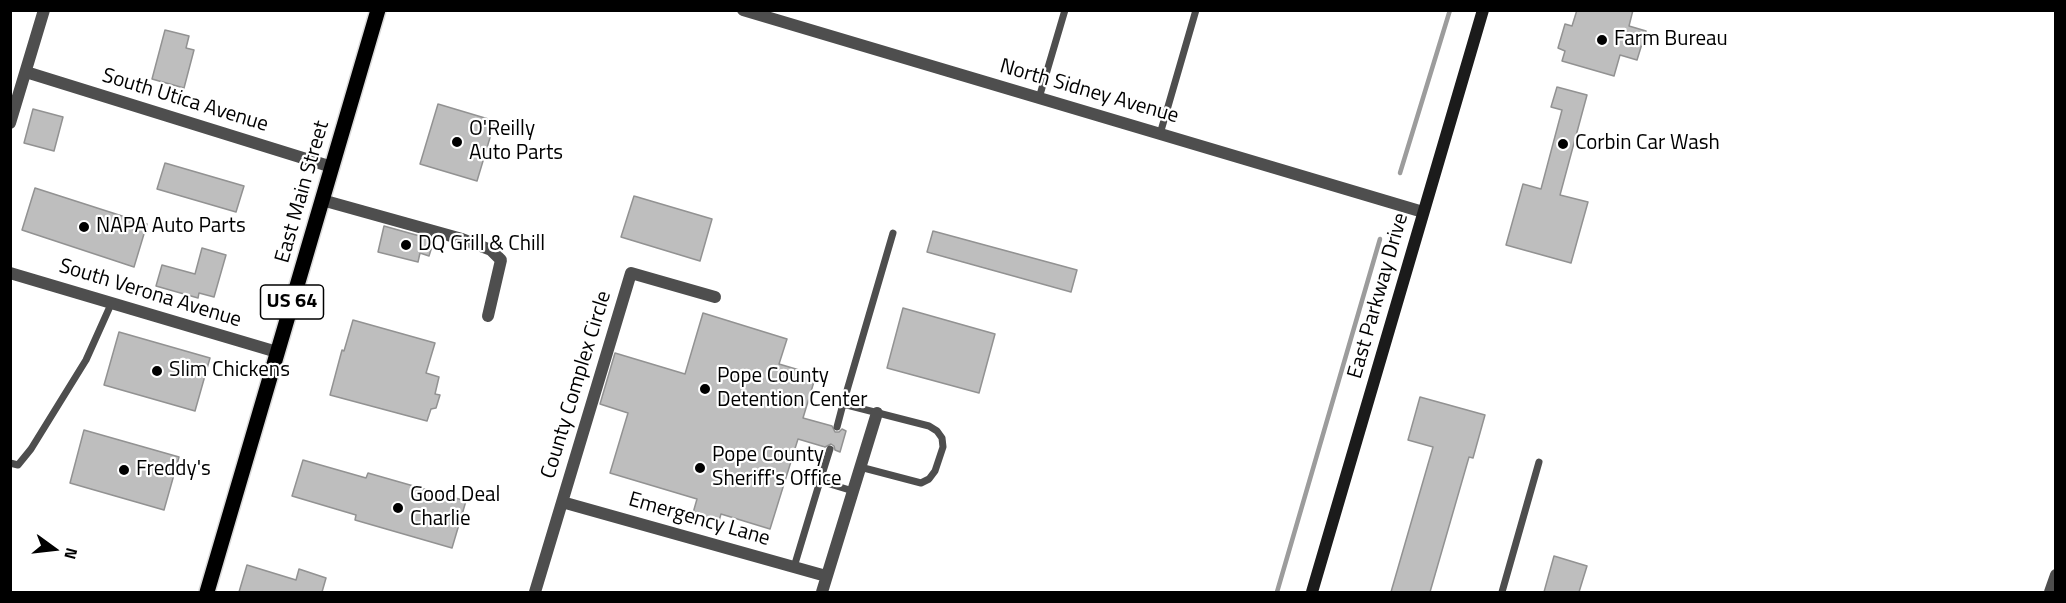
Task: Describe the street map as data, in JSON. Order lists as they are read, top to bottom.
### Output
{
  "streets": {
    "main road": ["East Main Street", "East Parkway Drive", "US 64"],
    "street": [
      "North Sidney Avenue",
      "South Utica Avenue",
      "South Verona Avenue",
      "County Complex Circle",
      "Emergency Lane"
    ]
  },
  "crossings": [
    ["North Sidney Avenue", "East Parkway Drive"],
    ["South Utica Avenue", "East Main Street"],
    ["East Main Street", "South Verona Avenue"],
    ["County Complex Circle", "Emergency Lane"]
  ],
  "places": [
    "Farm Bureau",
    "O'Reilly Auto Parts",
    "Corbin Car Wash",
    "NAPA Auto Parts",
    "DQ Grill & Chill",
    "Slim Chickens",
    "Pope County Detention Center",
    "Pope County Sheriff's Office",
    "Freddy's",
    "Good Deal Charlie"
  ],
  "north": "right"
}
